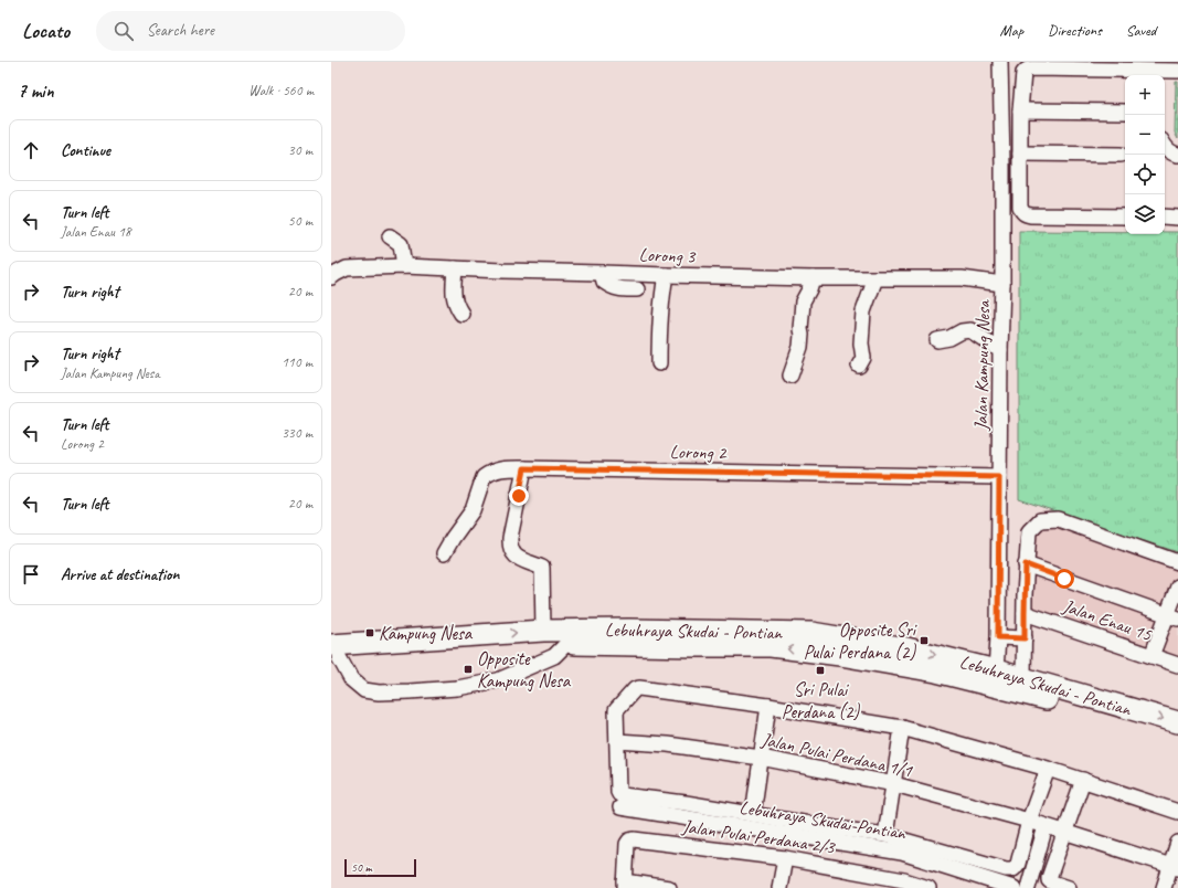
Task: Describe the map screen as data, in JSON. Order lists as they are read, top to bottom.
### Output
{
  "streets": {
    "highway": ["Lebuhraya Skudai - Pontian"],
    "street": [
      "Lorong 3",
      "Jalan Kampung Nesa",
      "Lorong 2",
      "Jalan Enau 15",
      "Jalan Pulai Perdana 1/1",
      "Lebuhraya Skudai-Pontian",
      "Jalan Pulai Perdana 2/3"
    ]
  },
  "crossings": [
    ["Lorong 3", "Jalan Kampung Nesa"],
    ["Jalan Kampung Nesa", "Lorong 2"],
    ["Jalan Kampung Nesa", "Lebuhraya Skudai - Pontian"]
  ],
  "places": {
    "transit": [
      "Kampung Nesa",
      "Opposite Sri Pulai Perdana (2)",
      "Opposite Kampung Nesa",
      "Sri Pulai Perdana (2)"
    ]
  },
  "scale_bar": "50 m",
  "page": {
    "header": "Locato",
    "search": "Search here",
    "nav": ["Map", "Directions", "Saved"],
    "heading": ["7 min", "Walk · 560 m"],
    "map_buttons": ["+", "−"],
    "list": [
      ["Continue", "30 m"],
      ["Turn left", "Jalan Enau 18", "50 m"],
      ["Turn right", "20 m"],
      ["Turn right", "Jalan Kampung Nesa", "110 m"],
      ["Turn left", "Lorong 2", "330 m"],
      ["Turn left", "20 m"],
      "Arrive at destination"
    ],
    "scale": "50 m"
  }
}
